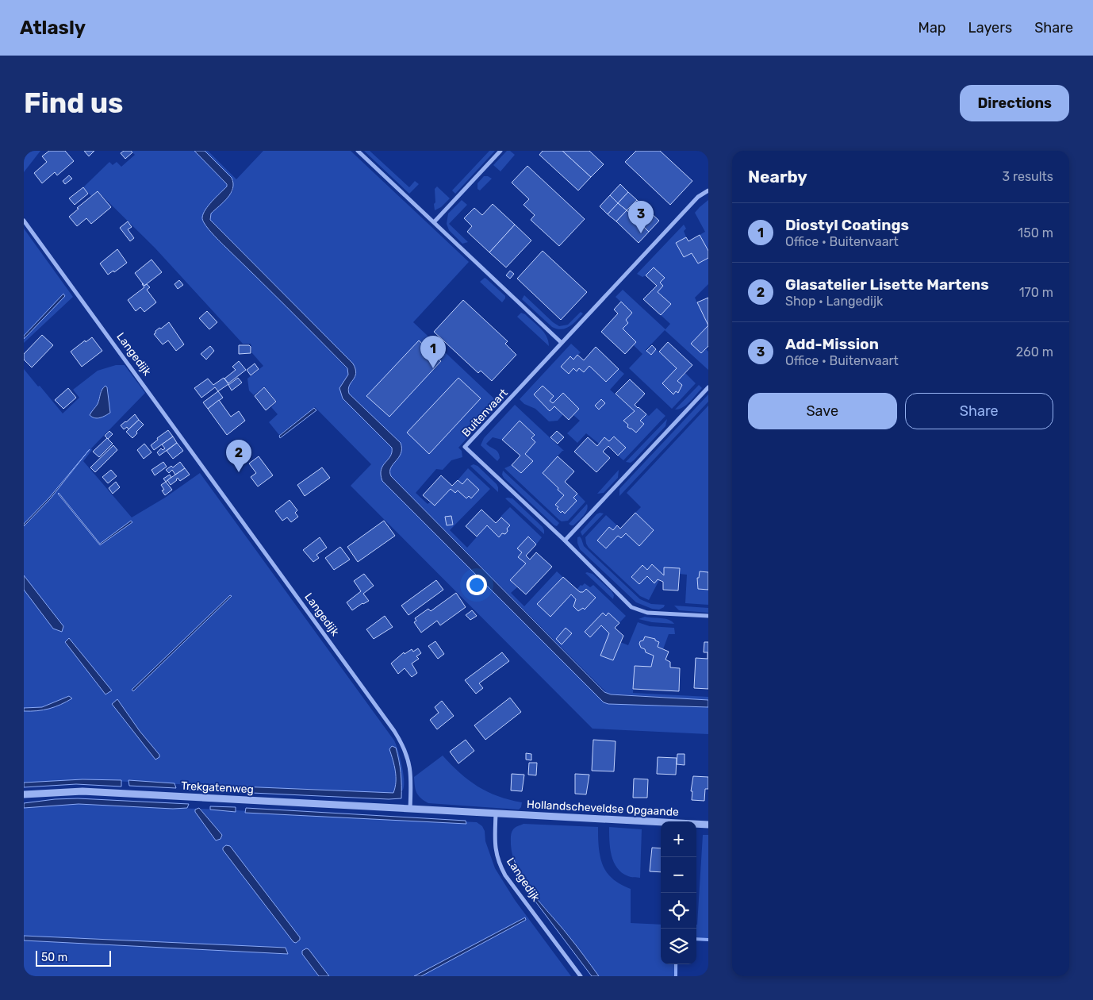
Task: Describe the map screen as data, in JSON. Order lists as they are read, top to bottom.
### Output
{
  "streets": {
    "street": [
      "Langedijk",
      "Buitenvaart",
      "Trekgatenweg",
      "Hollandscheveldse Opgaande"
    ]
  },
  "crossings": [
    ["Langedijk", "Trekgatenweg"],
    ["Langedijk", "Hollandscheveldse Opgaande"]
  ],
  "scale_bar": "50 m",
  "page": {
    "header": "Atlasly",
    "nav": ["Map", "Layers", "Share"],
    "buttons": [
      "Directions",
      ["Save", "Share"]
    ],
    "title": "Find us",
    "heading": ["Nearby", "3 results"],
    "pins": ["3", "1", "2"],
    "list": [
      {
        "mark": "1",
        "name": "Diostyl Coatings",
        "note": "Office · Buitenvaart",
        "value": "150 m"
      },
      {
        "mark": "2",
        "name": "Glasatelier Lisette Martens",
        "note": "Shop · Langedijk",
        "value": "170 m"
      },
      {
        "mark": "3",
        "name": "Add-Mission",
        "note": "Office · Buitenvaart",
        "value": "260 m"
      }
    ],
    "map_buttons": ["+", "−"],
    "scale": "50 m"
  }
}
